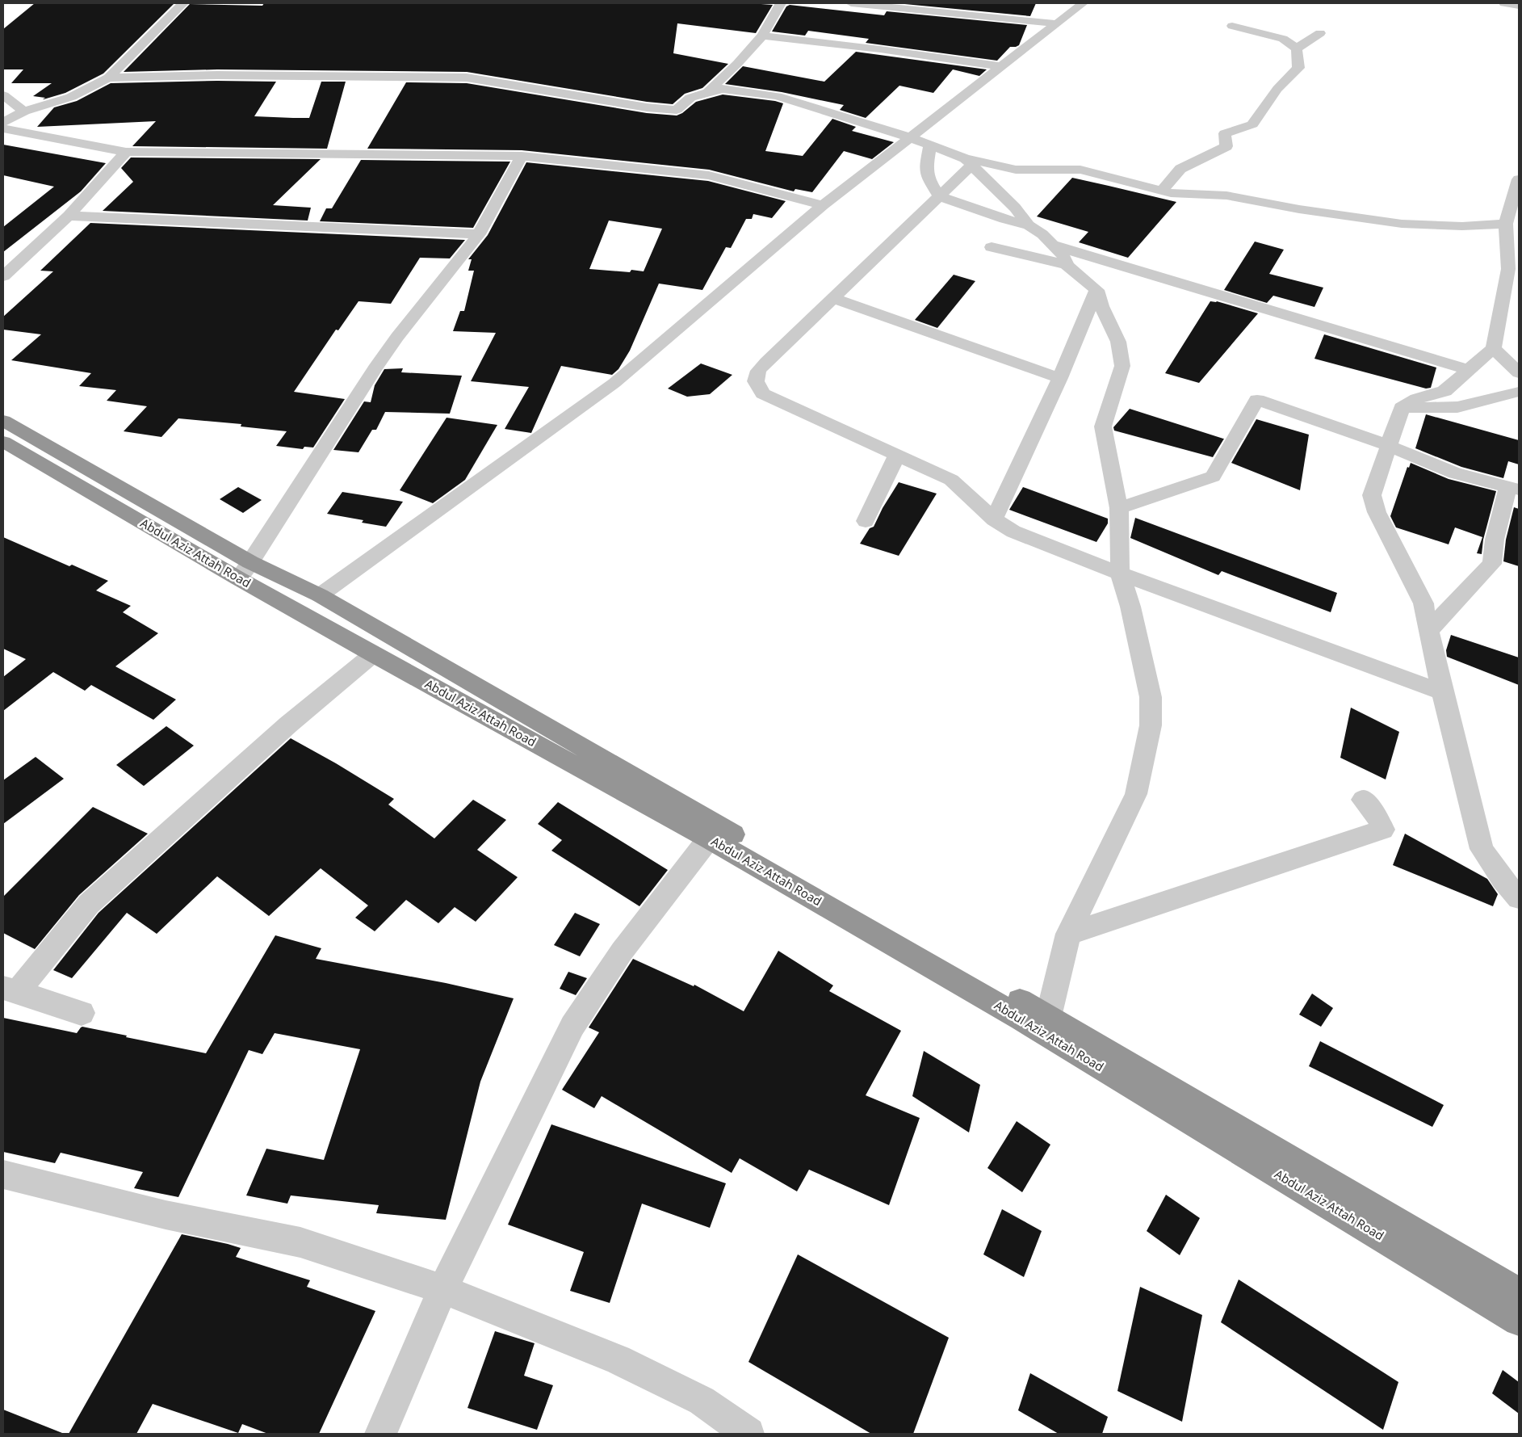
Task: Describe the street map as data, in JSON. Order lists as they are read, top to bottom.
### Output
{
  "streets": {
    "highway": ["Abdul Aziz Attah Road"]
  }
}
